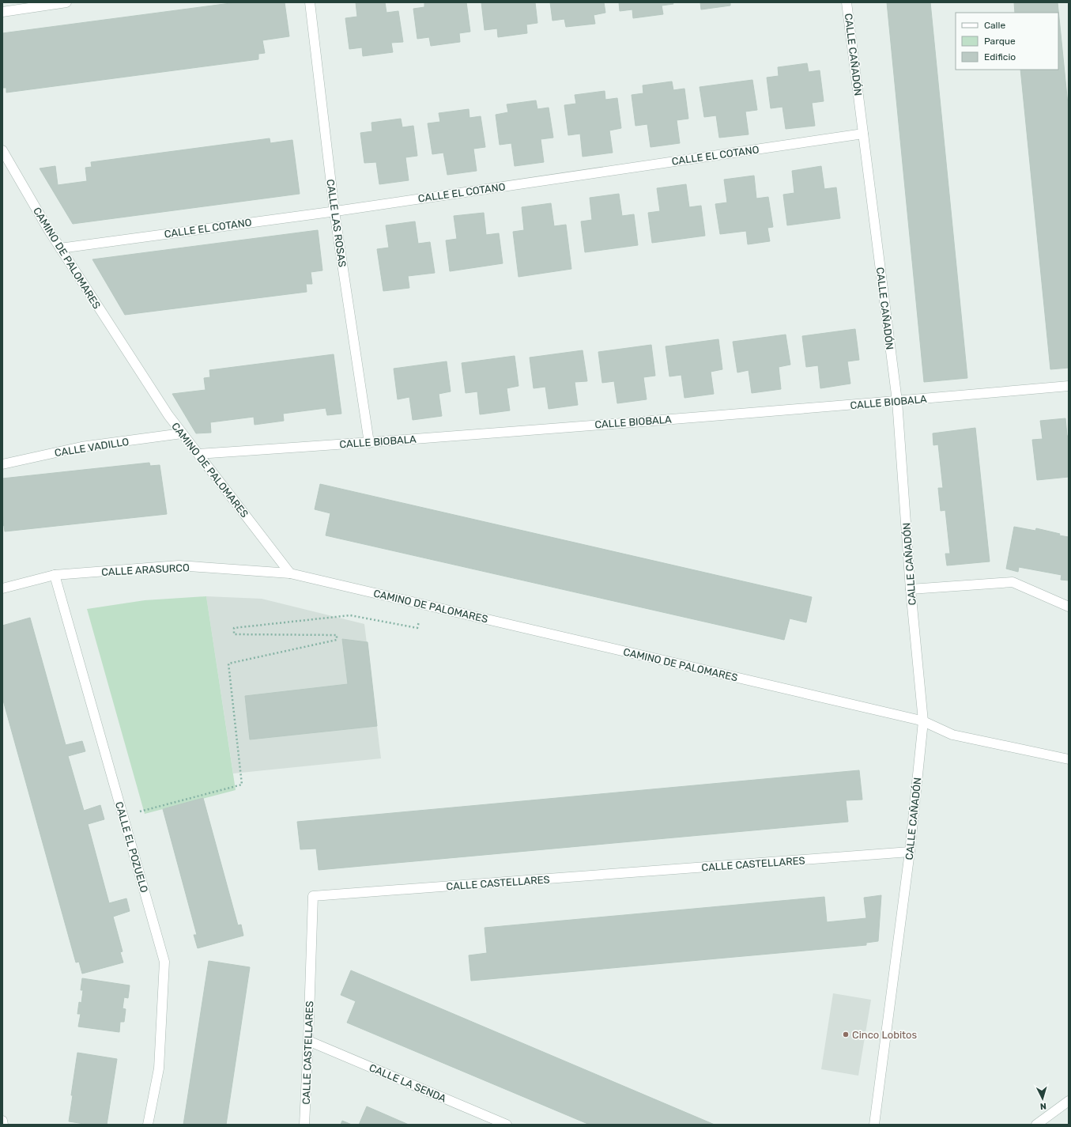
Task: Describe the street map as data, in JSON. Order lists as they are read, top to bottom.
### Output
{
  "streets": {
    "street": [
      "CALLE CAÑADÓN",
      "CALLE EL COTANO",
      "CALLE LAS ROSAS",
      "CAMINO DE PALOMARES",
      "CALLE BIOBALA",
      "CALLE VADILLO",
      "CALLE ARASURCO",
      "CALLE EL POZUELO",
      "CALLE CASTELLARES",
      "CALLE LA SENDA"
    ]
  },
  "crossings": [
    ["CALLE CAÑADÓN", "CALLE EL COTANO"],
    ["CALLE CAÑADÓN", "CAMINO DE PALOMARES"],
    ["CALLE CAÑADÓN", "CALLE BIOBALA"],
    ["CALLE CAÑADÓN", "CALLE CASTELLARES"],
    ["CALLE EL COTANO", "CALLE LAS ROSAS"],
    ["CALLE EL COTANO", "CAMINO DE PALOMARES"],
    ["CALLE LAS ROSAS", "CALLE BIOBALA"],
    ["CAMINO DE PALOMARES", "CALLE BIOBALA"],
    ["CAMINO DE PALOMARES", "CALLE VADILLO"],
    ["CAMINO DE PALOMARES", "CALLE ARASURCO"],
    ["CALLE ARASURCO", "CALLE EL POZUELO"],
    ["CALLE CASTELLARES", "CALLE LA SENDA"]
  ],
  "places": ["Cinco Lobitos"],
  "legend": ["Calle", "Parque", "Edificio"],
  "north": "bottom"
}
